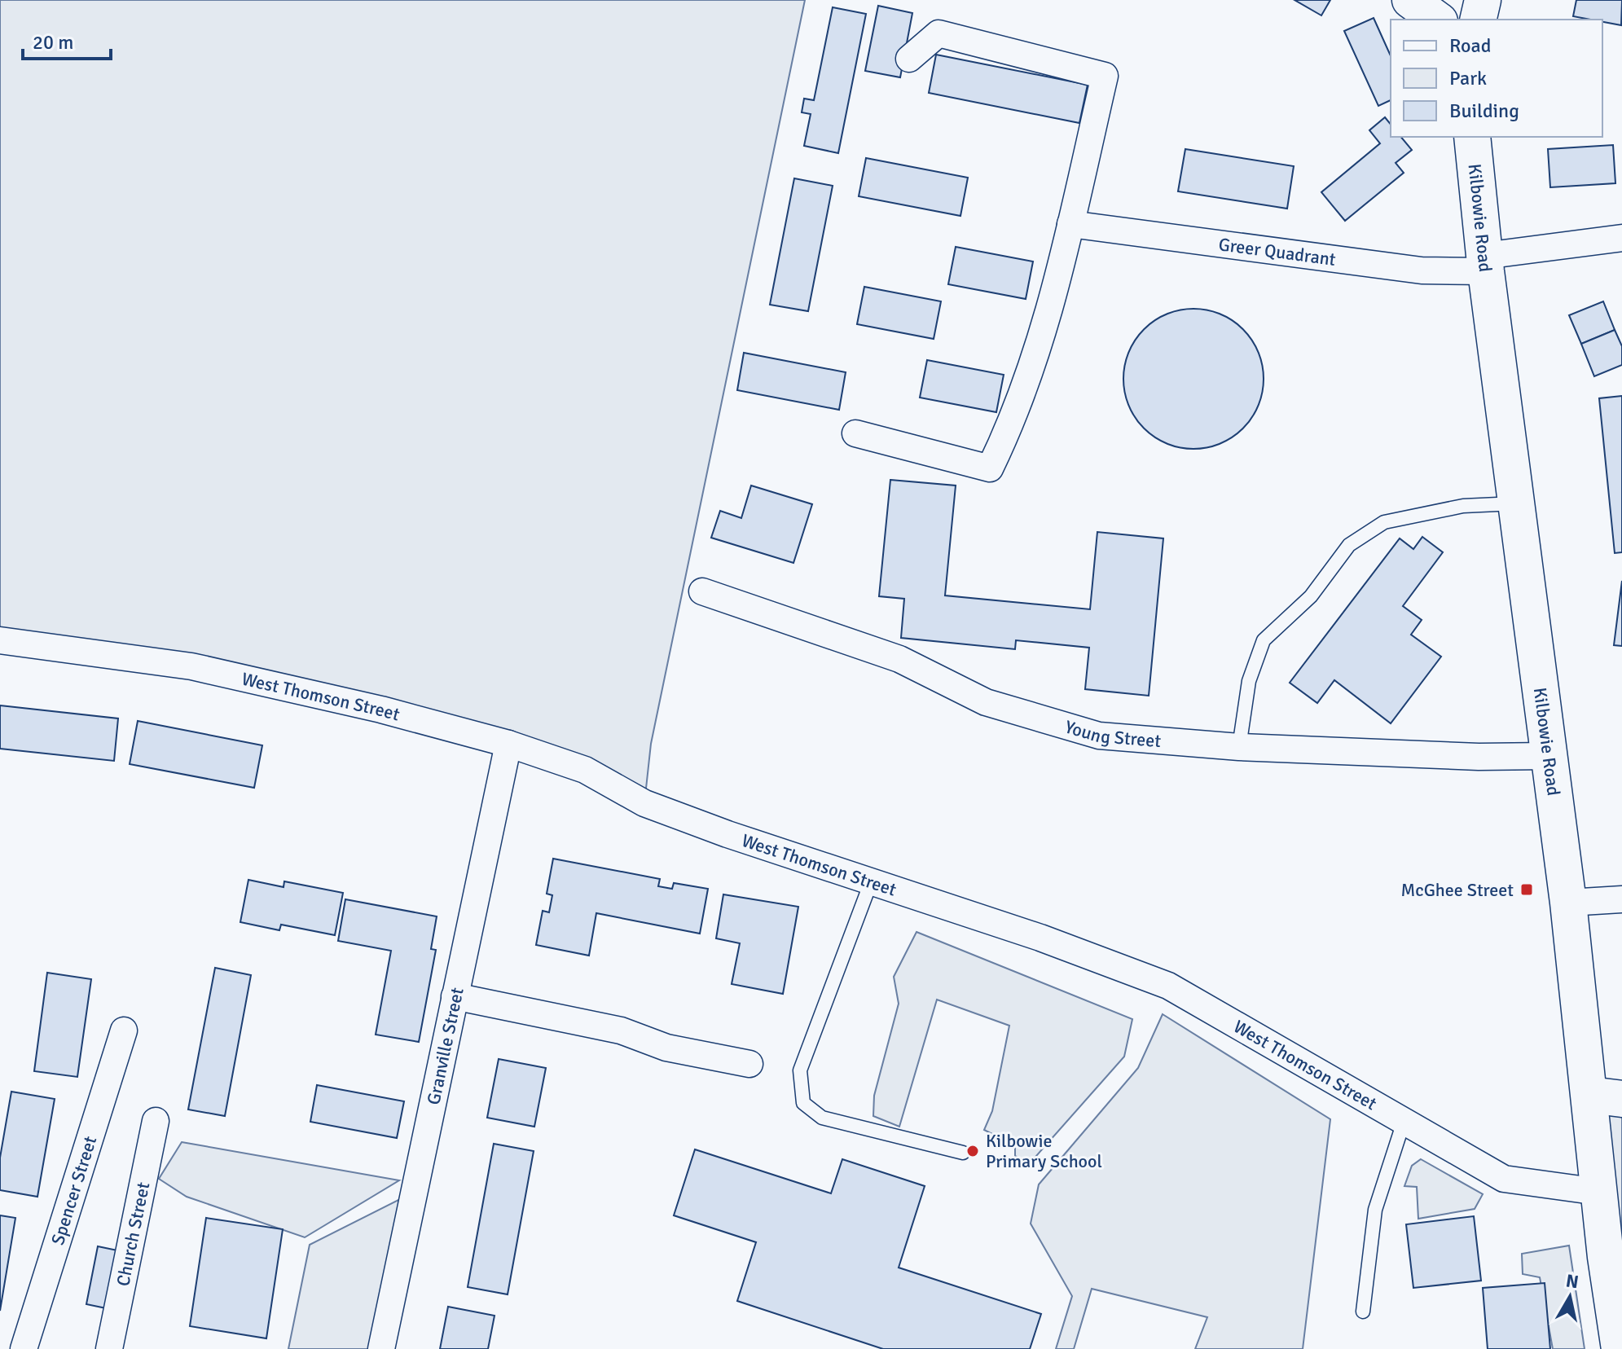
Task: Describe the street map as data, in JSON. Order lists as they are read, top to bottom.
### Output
{
  "streets": {
    "main road": ["Kilbowie Road"],
    "street": [
      "Greer Quadrant",
      "West Thomson Street",
      "Young Street",
      "Granville Street",
      "Spencer Street",
      "Church Street"
    ]
  },
  "crossings": [
    ["Kilbowie Road", "Greer Quadrant"],
    ["Kilbowie Road", "West Thomson Street"],
    ["Kilbowie Road", "Young Street"],
    ["West Thomson Street", "Granville Street"]
  ],
  "places": {
    "transit": ["McGhee Street"],
    "other": ["Kilbowie Primary School"]
  },
  "legend": ["Road", "Park", "Building"],
  "scale_bar": "20 m",
  "north": "top"
}
